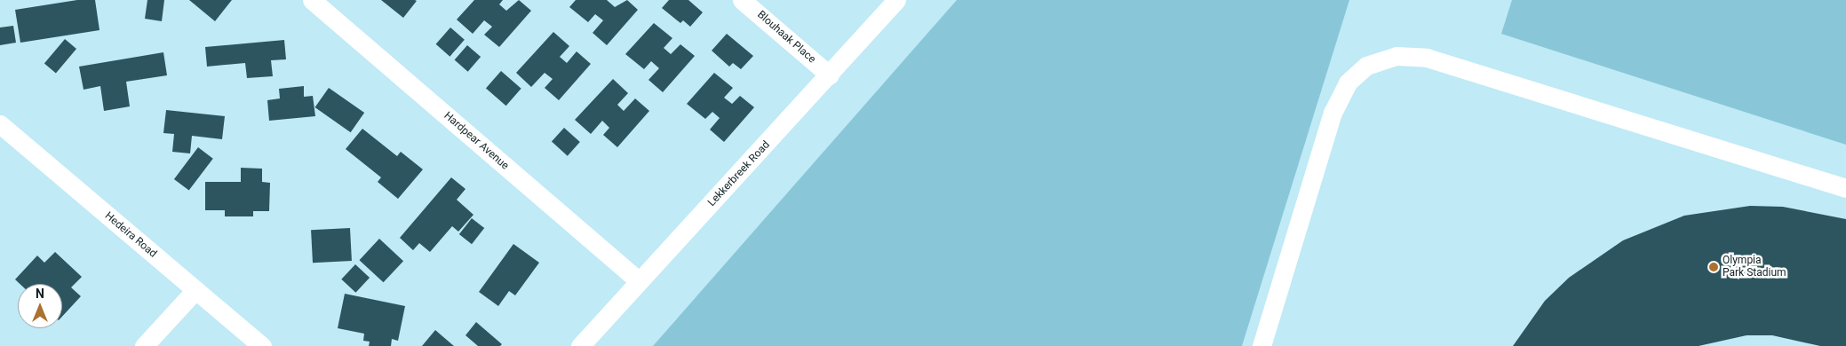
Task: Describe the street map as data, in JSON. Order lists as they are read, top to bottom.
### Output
{
  "streets": {
    "street": [
      "Blouhaak Place",
      "Hardpear Avenue",
      "Lekkerbreek Road",
      "Hedeira Road"
    ]
  },
  "crossings": [
    ["Blouhaak Place", "Lekkerbreek Road"],
    ["Hardpear Avenue", "Lekkerbreek Road"]
  ],
  "places": ["Olympia Park Stadium"],
  "north": "top"
}
